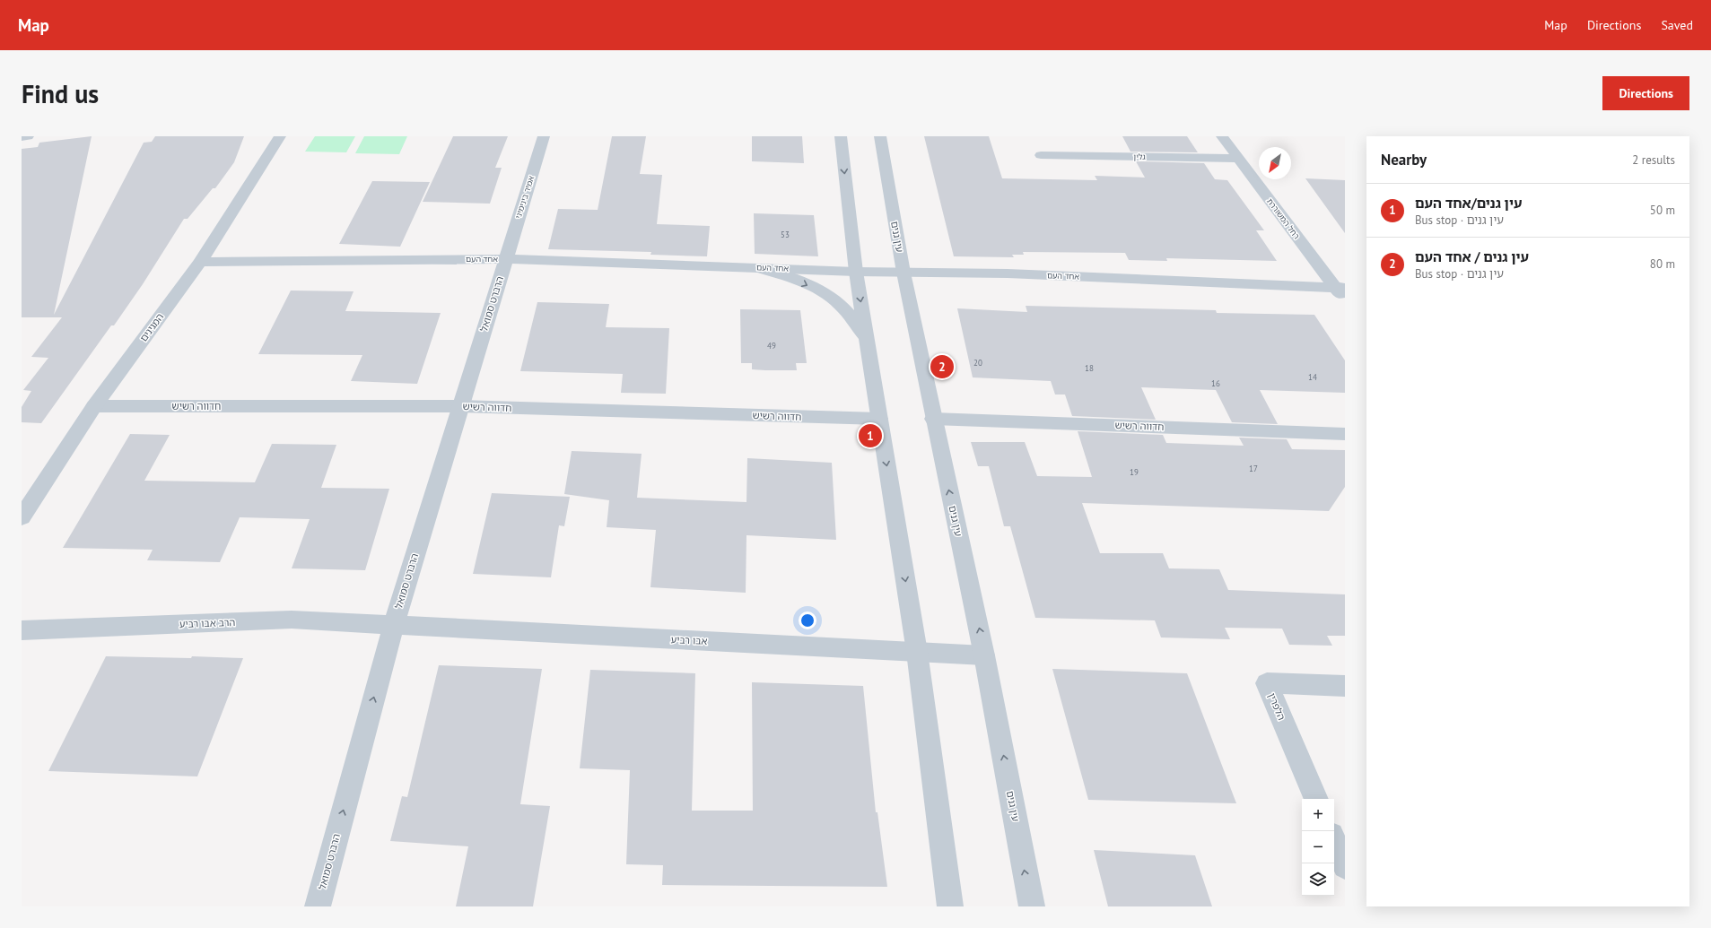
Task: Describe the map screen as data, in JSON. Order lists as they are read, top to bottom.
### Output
{
  "streets": {
    "street": [
      "גלין",
      "אמיר בינימיני",
      "רחל המשוררת",
      "עין גנים",
      "אחד העם",
      "הרברט סמואל",
      "המגינים",
      "חדווה רשיש",
      "הרב אבו רביע",
      "אבו רביע",
      "הלפרין"
    ]
  },
  "crossings": [
    ["גלין", "רחל המשוררת"],
    ["אמיר בינימיני", "אחד העם"],
    ["אמיר בינימיני", "הרברט סמואל"],
    ["רחל המשוררת", "אחד העם"],
    ["עין גנים", "אחד העם"],
    ["עין גנים", "חדווה רשיש"],
    ["עין גנים", "אבו רביע"],
    ["אחד העם", "הרברט סמואל"],
    ["אחד העם", "המגינים"],
    ["הרברט סמואל", "חדווה רשיש"],
    ["הרברט סמואל", "הרב אבו רביע"],
    ["הרברט סמואל", "אבו רביע"],
    ["המגינים", "חדווה רשיש"],
    ["הרב אבו רביע", "אבו רביע"]
  ],
  "one_way": ["הרברט סמואל"],
  "house_numbers": [
    "53",
    "49",
    "20",
    "18",
    "14",
    "16",
    "17",
    "19"
  ],
  "north": "bottom left",
  "page": {
    "header": "Map",
    "nav": ["Map", "Directions", "Saved"],
    "buttons": "Directions",
    "title": "Find us",
    "heading": ["Nearby", "2 results"],
    "list": [
      {
        "mark": "1",
        "name": "עין גנים/אחד העם",
        "note": "Bus stop · עין גנים",
        "value": "50 m"
      },
      {
        "mark": "2",
        "name": "עין גנים / אחד העם",
        "note": "Bus stop · עין גנים",
        "value": "80 m"
      }
    ],
    "pins": ["2", "1"],
    "map_buttons": ["+", "−"]
  }
}
